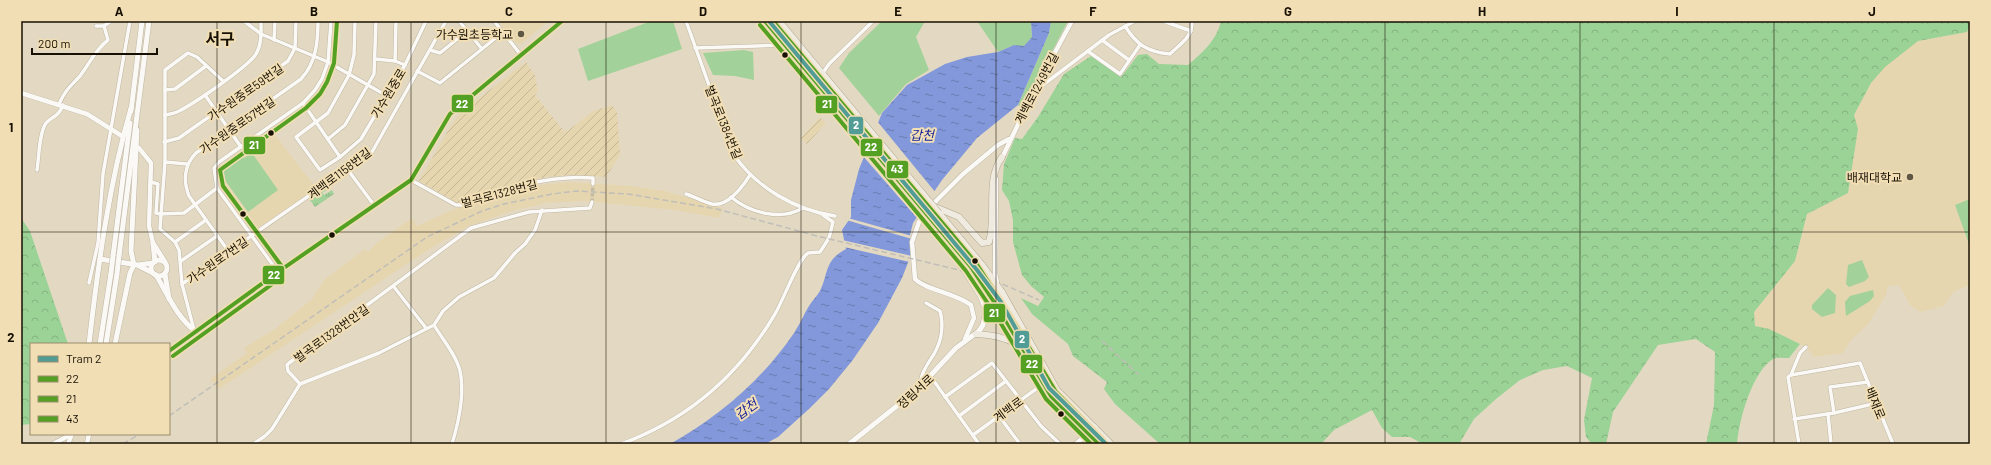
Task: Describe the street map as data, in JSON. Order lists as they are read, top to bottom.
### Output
{
  "streets": {
    "main road": ["정림서로"],
    "street": [
      "계백로1249번길",
      "가수원중로59번길",
      "가수원중로",
      "벌곡로1384번길",
      "가수원중로57번길",
      "계백로1158번길",
      "벌곡로1328번길",
      "가수원로7번길",
      "벌곡로1328번안길",
      "배재로",
      "계백로"
    ]
  },
  "crossings": [
    ["계백로1158번길", "가수원로7번길"]
  ],
  "districts": ["서구"],
  "water": ["갑천"],
  "places": ["가수원초등학교", "배재대학교"],
  "lines": [
    "tram line 2",
    "transit line 22",
    "transit line 21",
    "transit line 43"
  ],
  "legend": [
    "Tram 2",
    "22",
    "21",
    "43"
  ],
  "scale_bar": "200 m",
  "grid": {
    "columns": [
      "A",
      "B",
      "C",
      "D",
      "E",
      "F",
      "G",
      "H",
      "I",
      "J"
    ],
    "rows": ["1", "2"]
  }
}
